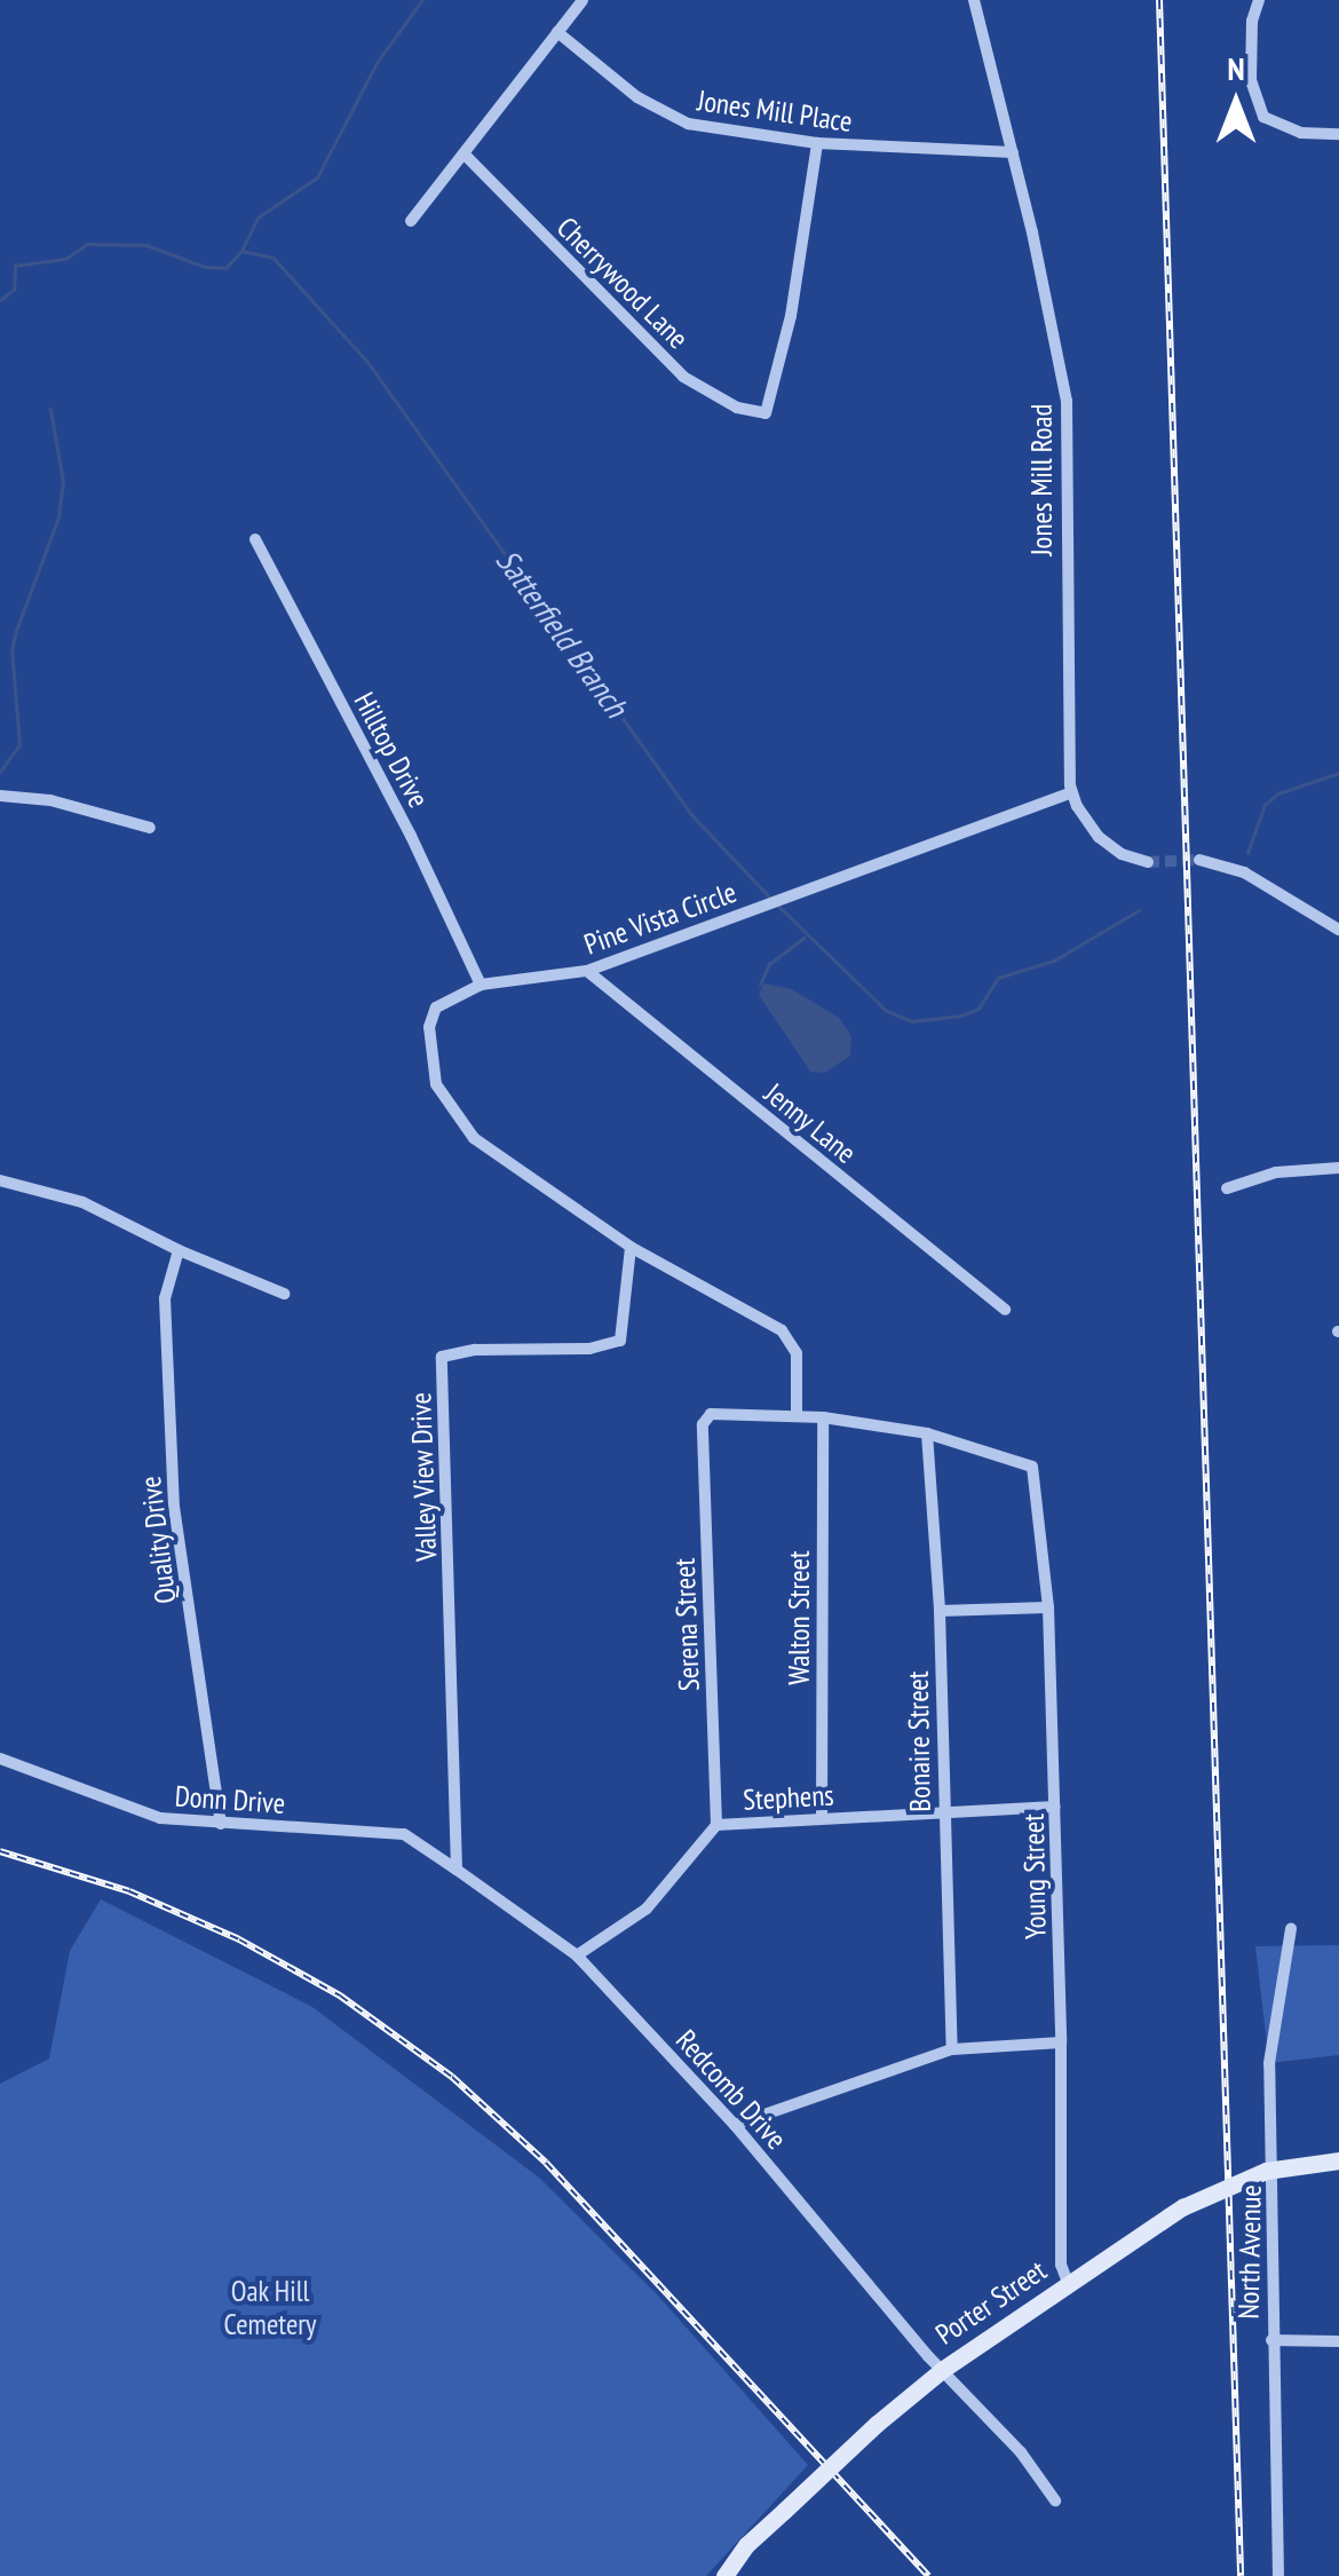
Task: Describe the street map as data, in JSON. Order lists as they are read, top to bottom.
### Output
{
  "streets": {
    "street": [
      "Jones Mill Place",
      "Cherrywood Lane",
      "Jones Mill Road",
      "Hilltop Drive",
      "Pine Vista Circle",
      "Jenny Lane",
      "Valley View Drive",
      "Quality Drive",
      "Walton Street",
      "Serena Street",
      "Bonaire Street",
      "Stephens",
      "Donn Drive",
      "Young Street",
      "Redcomb Drive",
      "North Avenue",
      "Porter Street"
    ]
  },
  "crossings": [
    ["Jones Mill Place", "Cherrywood Lane"],
    ["Jones Mill Place", "Jones Mill Road"],
    ["Jones Mill Road", "Pine Vista Circle"],
    ["Hilltop Drive", "Pine Vista Circle"],
    ["Pine Vista Circle", "Jenny Lane"],
    ["Pine Vista Circle", "Valley View Drive"],
    ["Pine Vista Circle", "Serena Street"],
    ["Valley View Drive", "Donn Drive"],
    ["Valley View Drive", "Redcomb Drive"],
    ["Quality Drive", "Donn Drive"],
    ["Walton Street", "Stephens"],
    ["Serena Street", "Stephens"],
    ["Bonaire Street", "Stephens"],
    ["Bonaire Street", "Young Street"],
    ["Stephens", "Young Street"],
    ["Stephens", "Redcomb Drive"],
    ["Donn Drive", "Redcomb Drive"],
    ["Young Street", "Porter Street"],
    ["Redcomb Drive", "Porter Street"],
    ["North Avenue", "Porter Street"]
  ],
  "water": ["Satterfield Branch"],
  "parks": ["Oak Hill Cemetery"],
  "north": "top"
}
